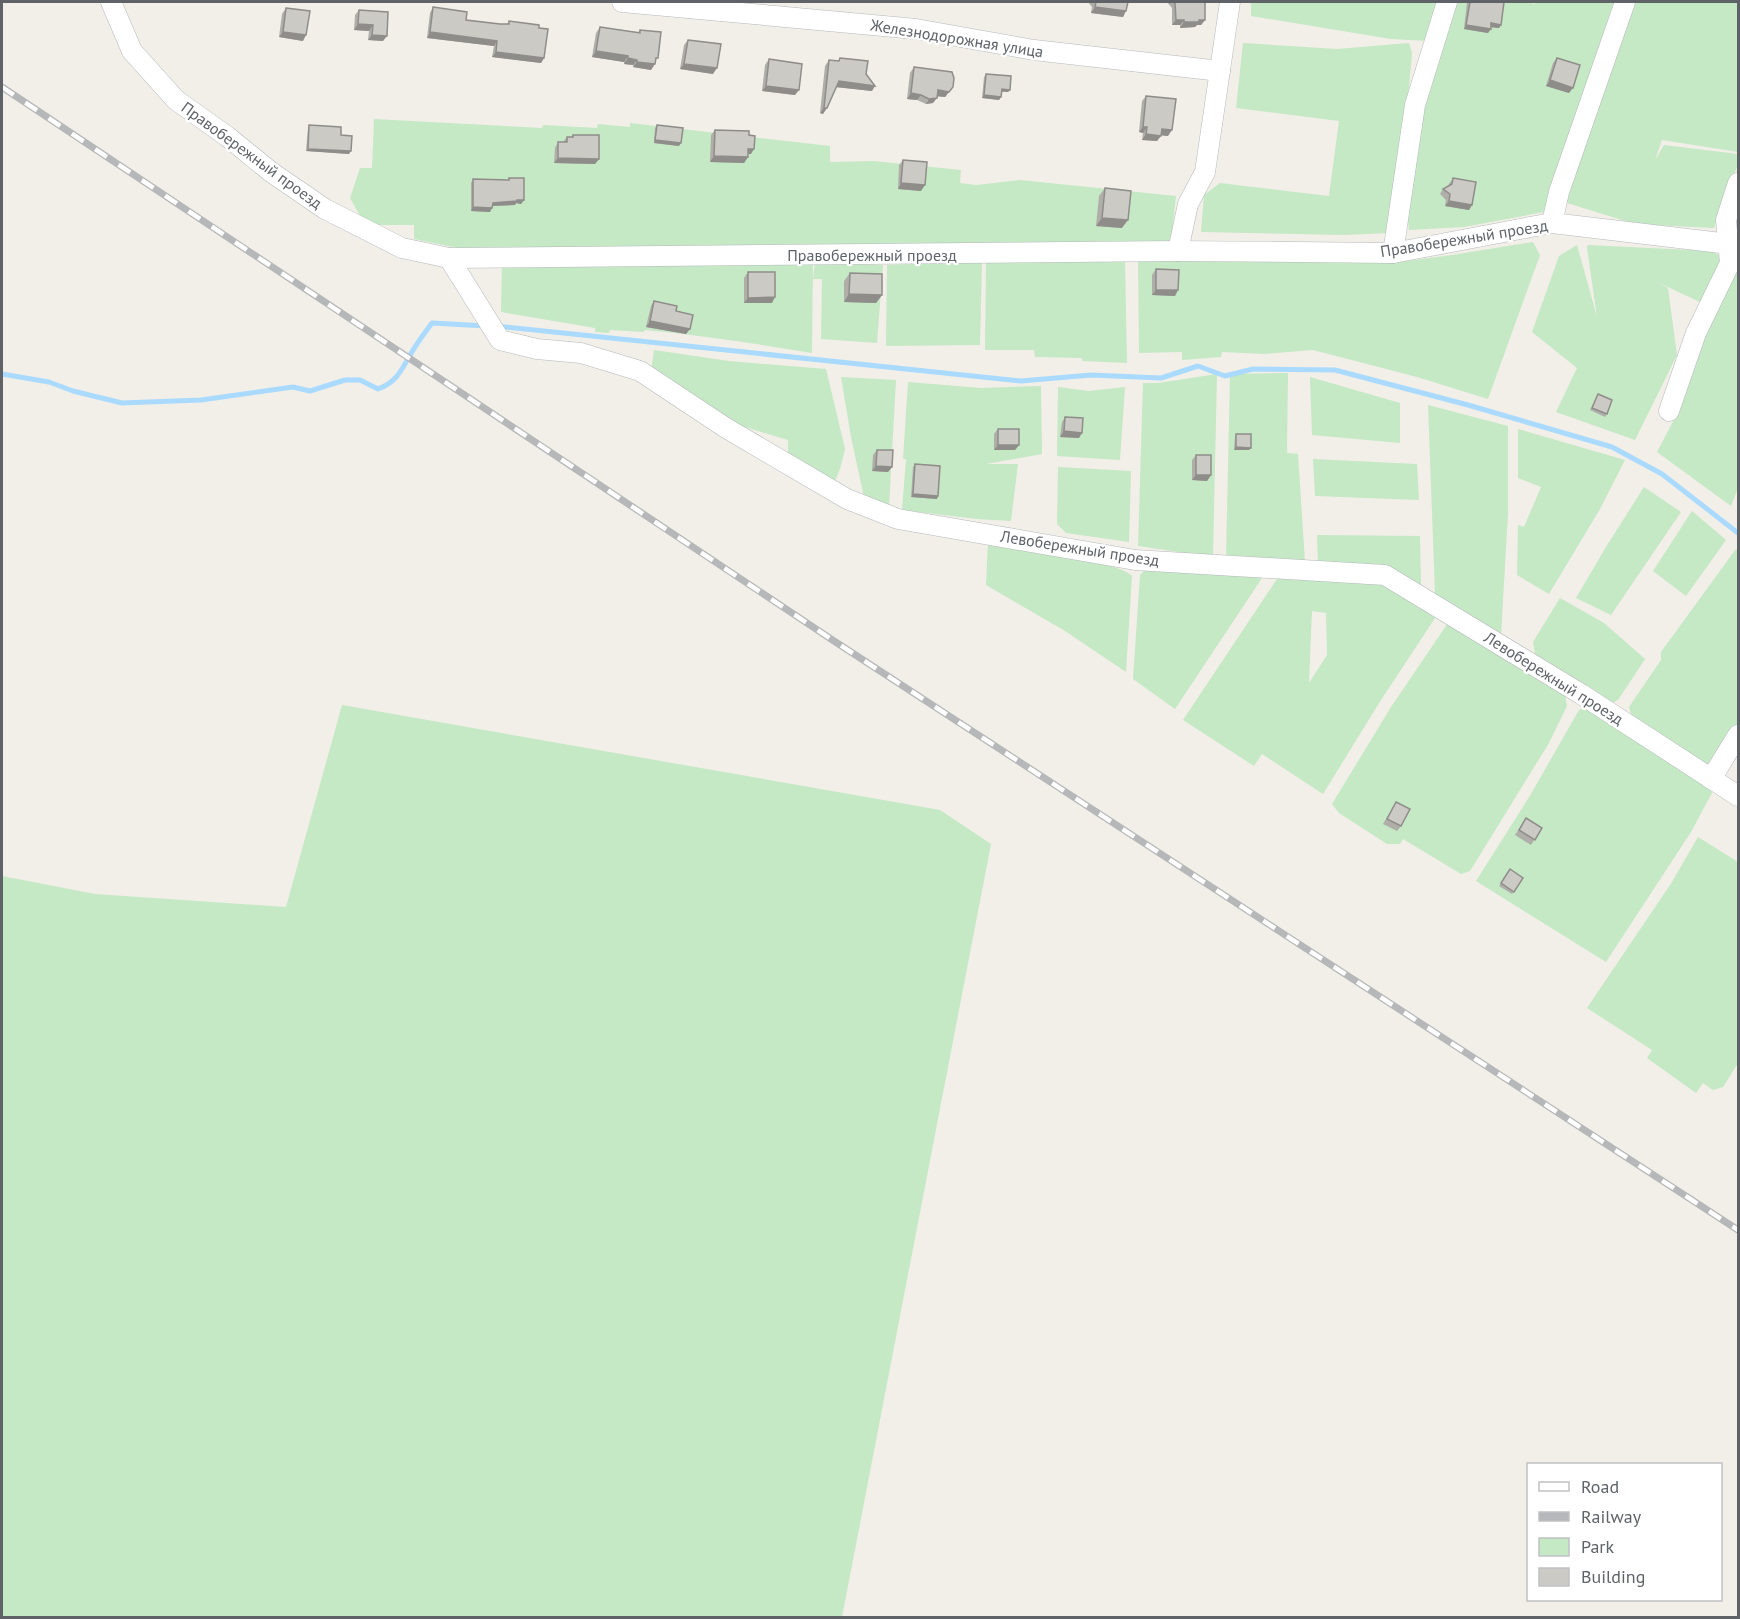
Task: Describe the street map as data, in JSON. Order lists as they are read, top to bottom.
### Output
{
  "streets": {
    "street": ["Железнодорожная улица", "Правобережный проезд", "Левобережный проезд"]
  },
  "crossings": [
    ["Правобережный проезд", "Левобережный проезд"]
  ],
  "legend": [
    "Road",
    "Railway",
    "Park",
    "Building"
  ]
}
